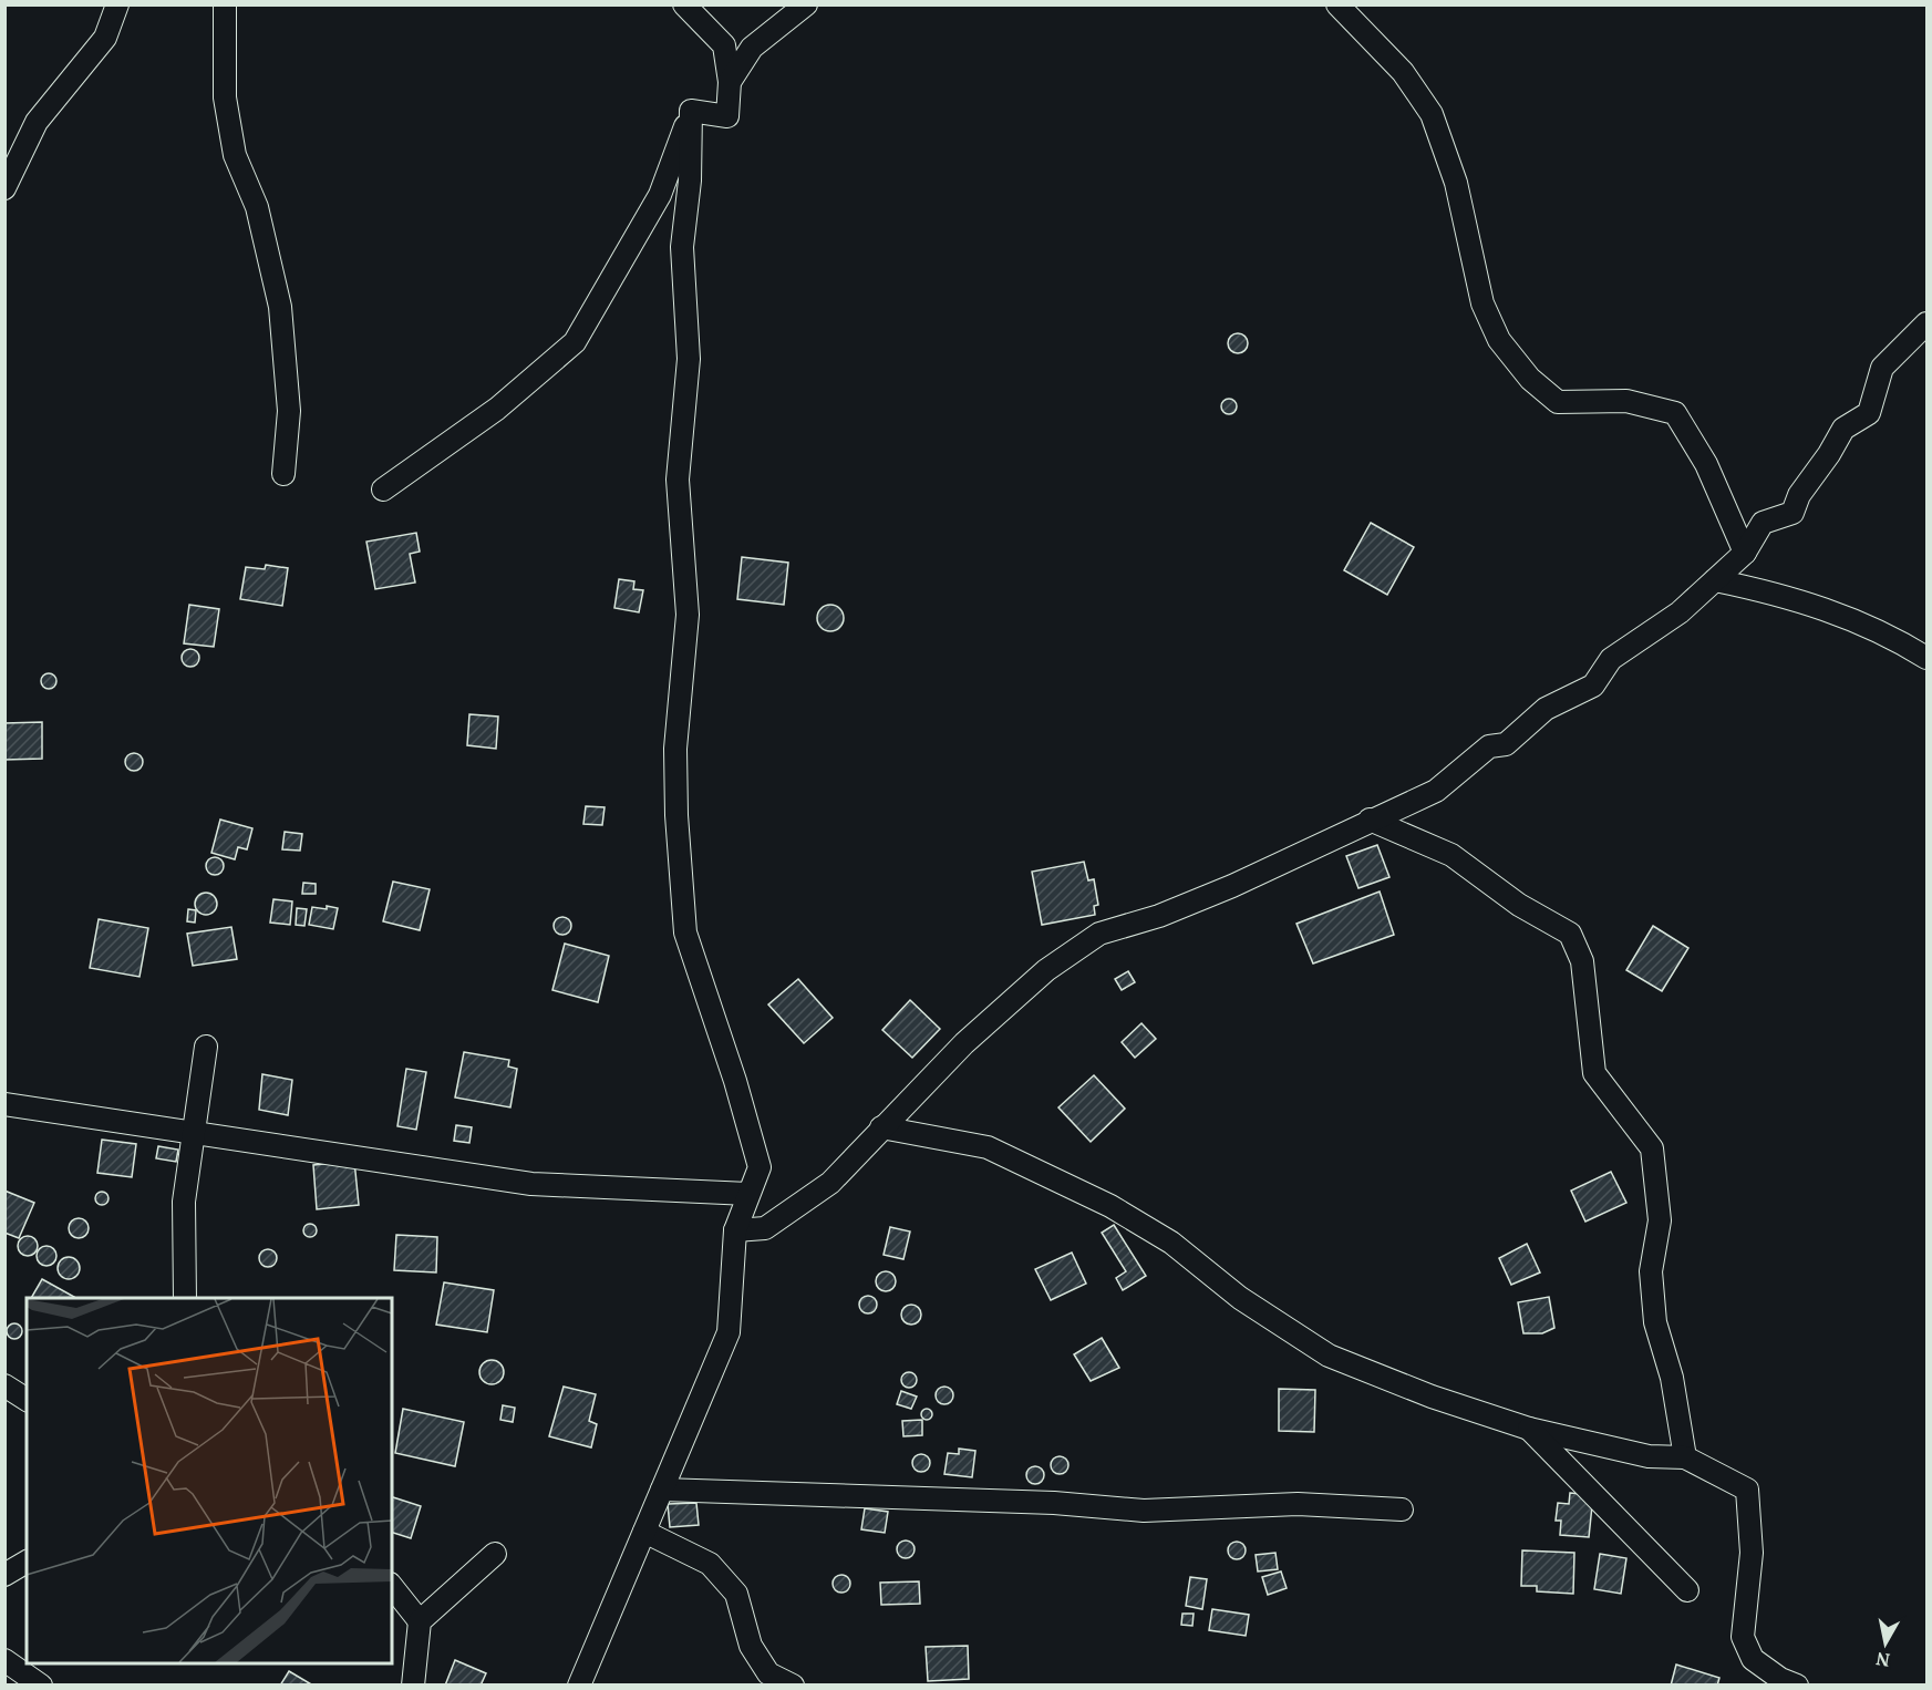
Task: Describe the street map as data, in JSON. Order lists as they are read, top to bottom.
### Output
{
  "north": "bottom"
}
